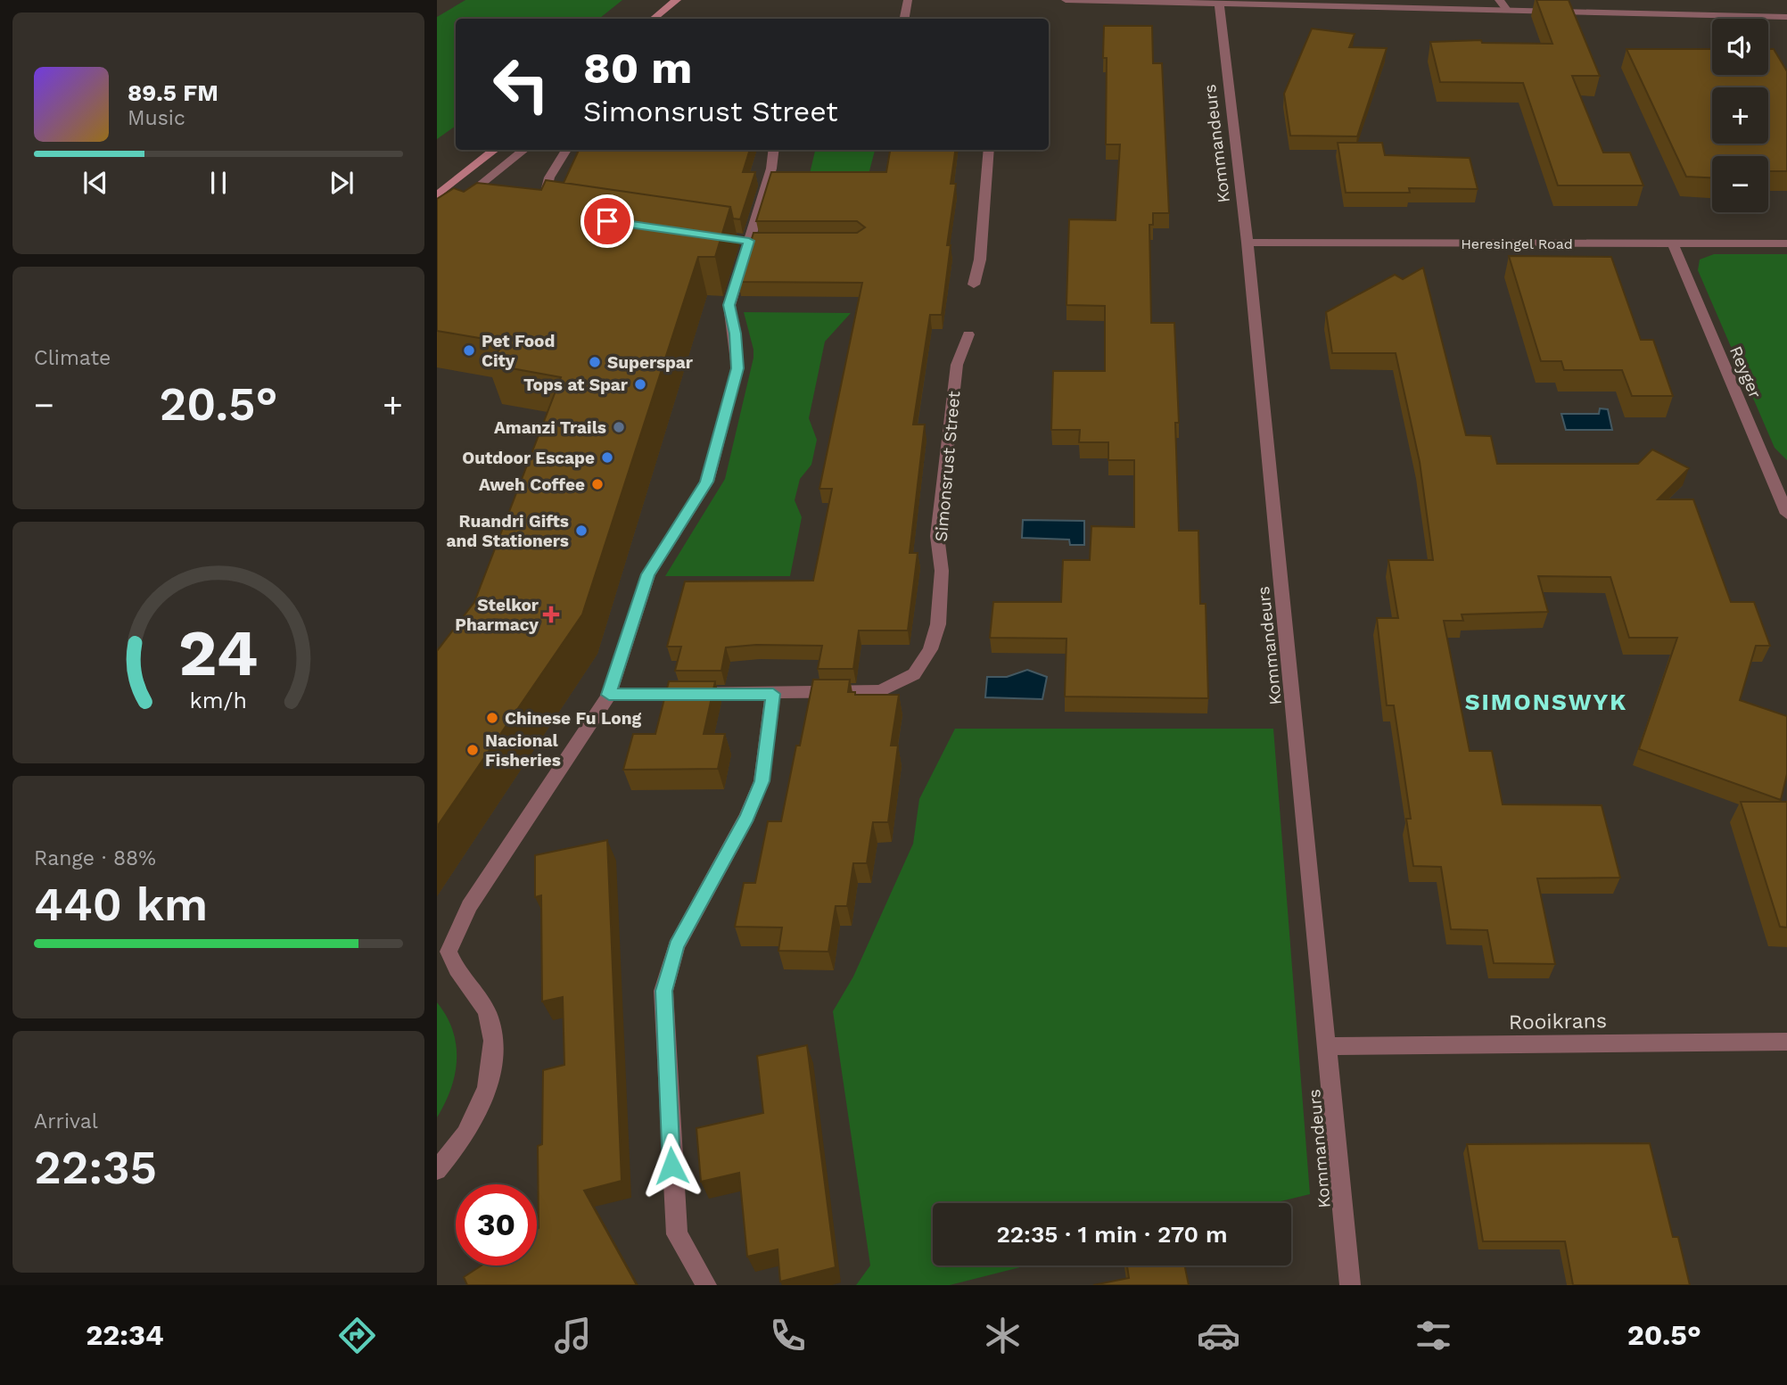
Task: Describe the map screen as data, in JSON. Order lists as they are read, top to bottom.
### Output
{
  "streets": {
    "street": [
      "Kommandeurs",
      "Heresingel Road",
      "Reyger",
      "Simonsrust Street",
      "Rooikrans"
    ]
  },
  "crossings": [
    ["Kommandeurs", "Heresingel Road"],
    ["Kommandeurs", "Rooikrans"],
    ["Heresingel Road", "Reyger"]
  ],
  "districts": ["SIMONSWYK"],
  "places": {
    "other": [
      "Pet Food City",
      "Superspar",
      "Tops at Spar",
      "Amanzi Trails",
      "Outdoor Escape",
      "Aweh Coffee",
      "Ruandri Gifts and Stationers",
      "Chinese Fu Long",
      "Nacional Fisheries"
    ],
    "health": ["Stelkor Pharmacy"]
  },
  "page": {
    "map_buttons": ["+", "−"],
    "turn": ["80 m", "Simonsrust Street"],
    "song": ["89.5 FM", "Music"],
    "tile": [
      "Climate",
      ["Range · 88%", "440 km"],
      ["Arrival", "22:35"]
    ],
    "heat": ["−", "20.5°", "+"],
    "limit": "30",
    "trip": "22:35 · 1 min · 270 m",
    "tabs": ["22:34", "20.5°"],
    "gauge": ["24", "km/h"]
  }
}
